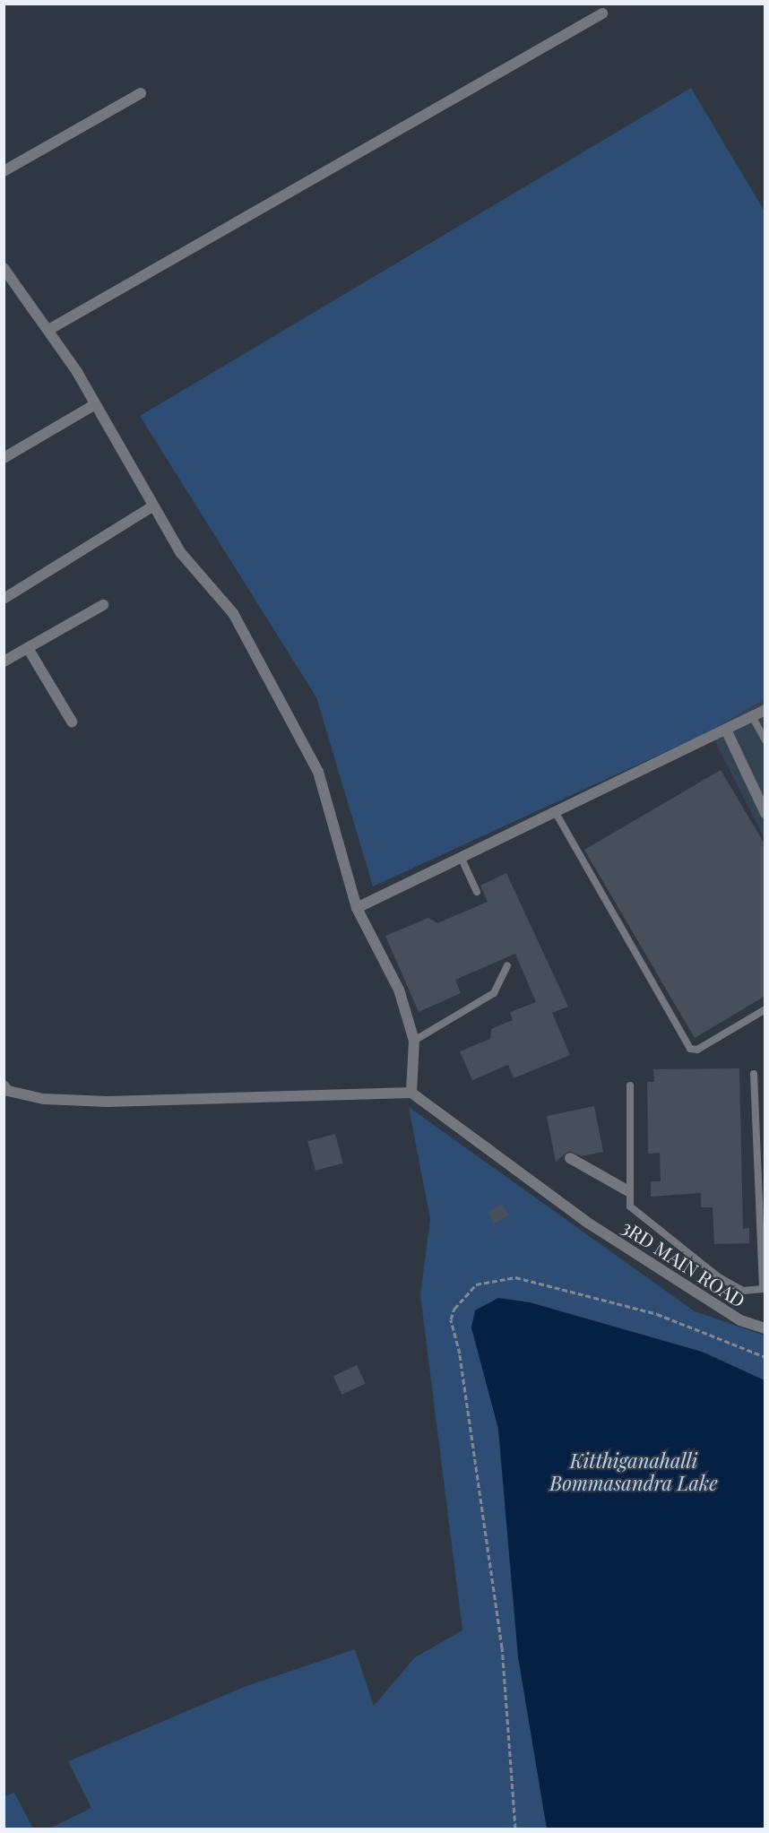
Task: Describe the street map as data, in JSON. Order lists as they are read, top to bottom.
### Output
{
  "streets": {
    "street": ["3RD MAIN ROAD"]
  },
  "water": ["Kitthiganahalli Bommasandra Lake"]
}
